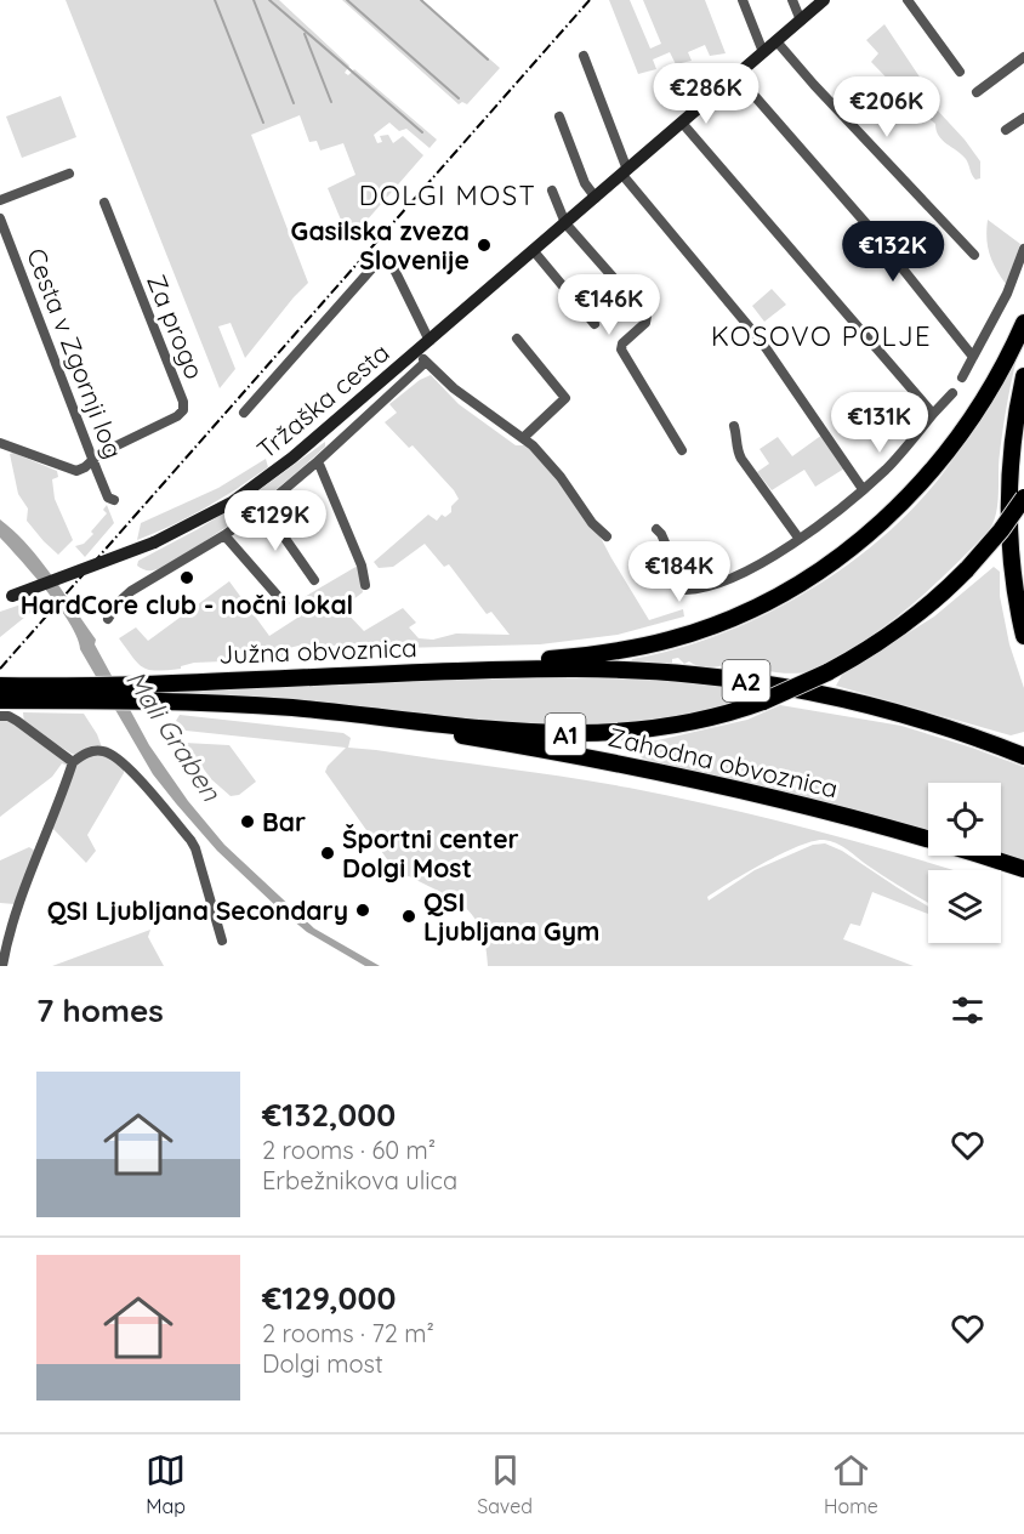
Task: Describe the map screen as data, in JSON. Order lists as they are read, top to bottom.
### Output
{
  "streets": {
    "highway": [
      "Južna obvoznica",
      "A2",
      "A1",
      "Zahodna obvoznica"
    ],
    "main road": ["Tržaška cesta"],
    "street": ["Za progo", "Cesta v Zgornji log"]
  },
  "crossings": [
    ["Za progo", "Cesta v Zgornji log"],
    ["Južna obvoznica", "A2"],
    ["Južna obvoznica", "A1"],
    ["Južna obvoznica", "Zahodna obvoznica"],
    ["A1", "Zahodna obvoznica"]
  ],
  "districts": ["DOLGI MOST", "KOSOVO POLJE"],
  "water": ["Mali Graben"],
  "places": [
    "Gasilska zveza Slovenije",
    "HardCore club - nočni lokal",
    "Bar",
    "Športni center Dolgi Most",
    "QSI Ljubljana Secondary",
    "QSI Ljubljana Gym"
  ],
  "page": {
    "price": [
      "€286K",
      "€206K",
      "€132K",
      "€146K",
      "€131K",
      "€129K",
      "€184K"
    ],
    "heading": "7 homes",
    "list": [
      {
        "name": "€132,000",
        "note": "2 rooms · 60 m² · Erbežnikova ulica"
      },
      {
        "name": "€129,000",
        "note": "2 rooms · 72 m² · Dolgi most"
      }
    ],
    "tabs": ["Map", "Saved", "Home"]
  }
}
